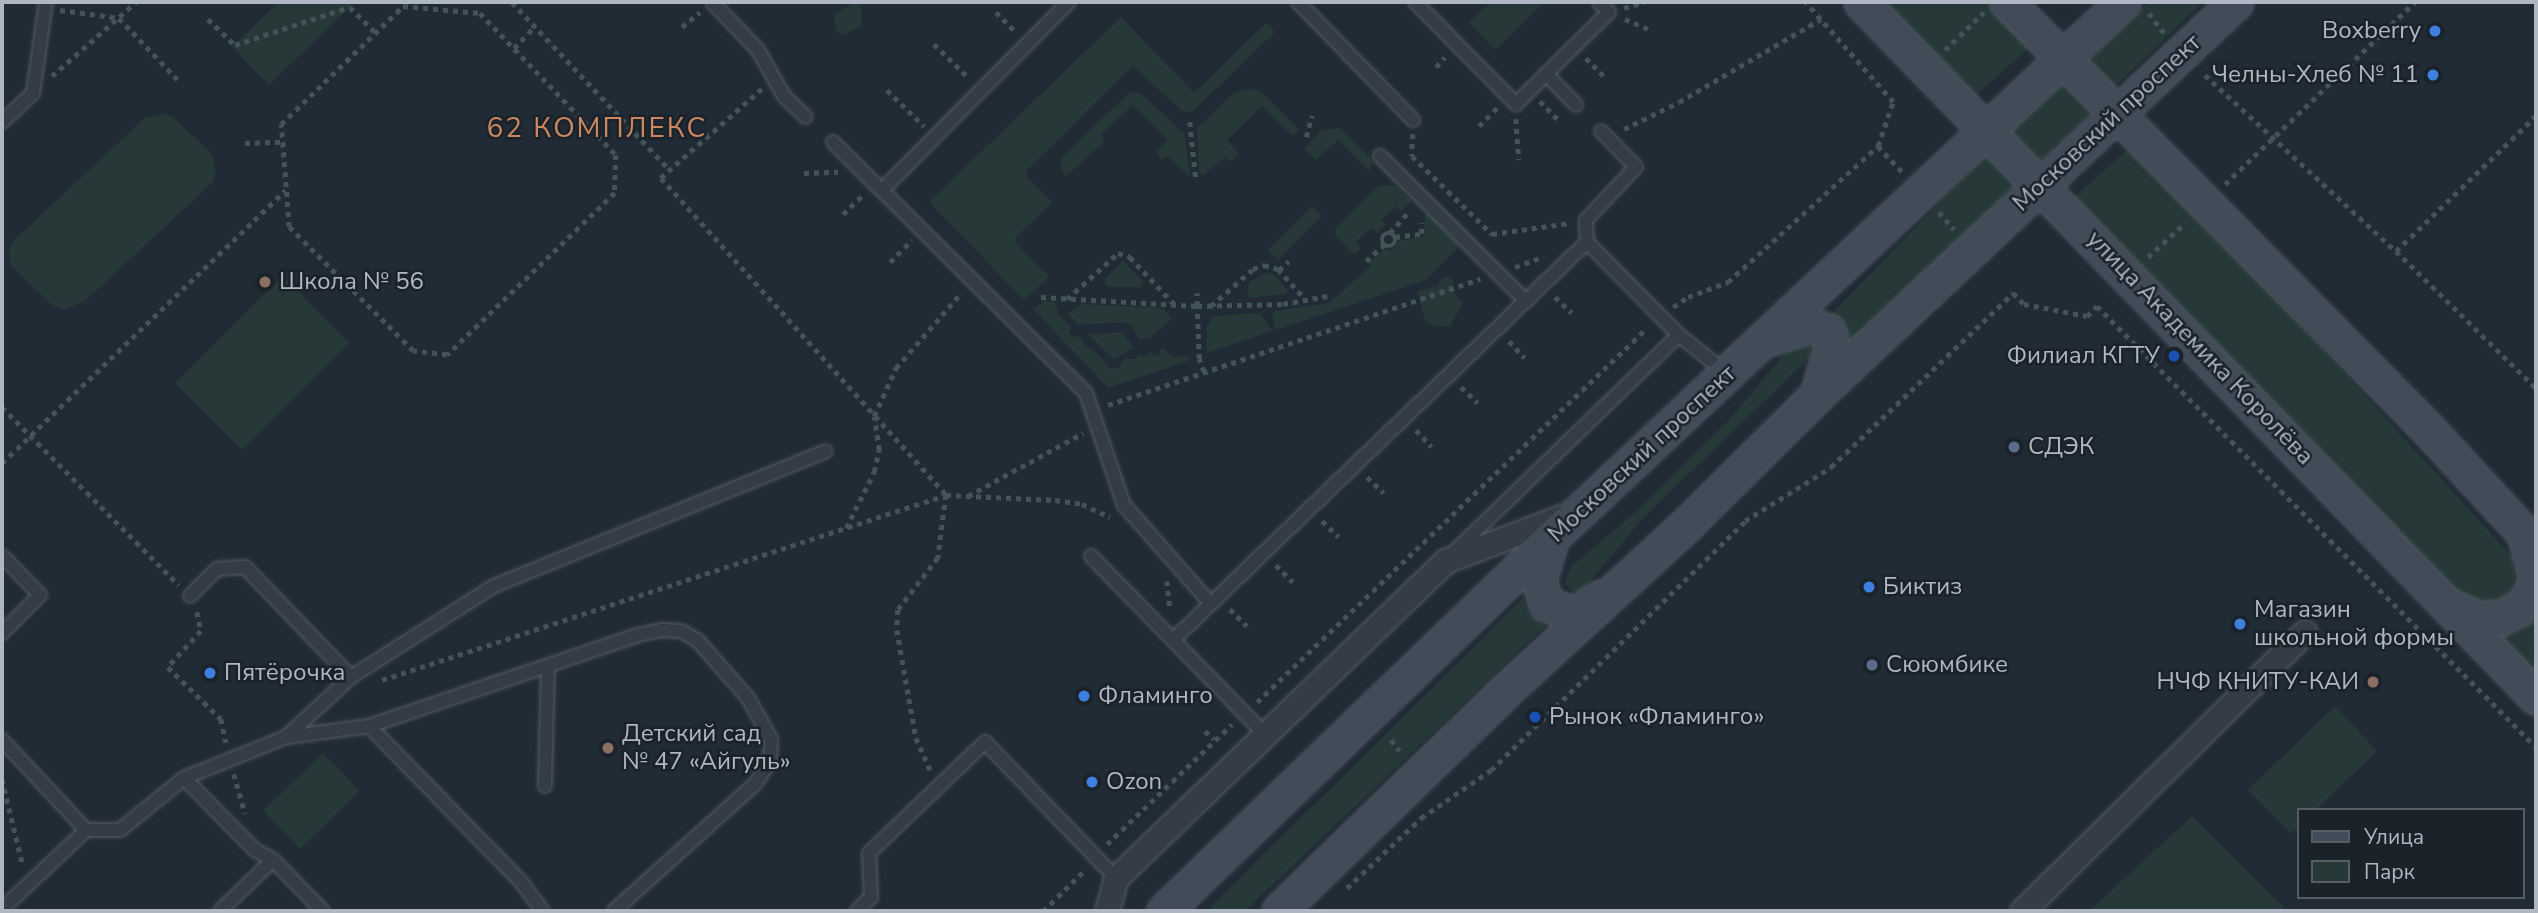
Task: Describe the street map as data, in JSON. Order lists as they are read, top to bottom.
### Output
{
  "streets": {
    "main road": ["Московский проспект", "улица Академика Королёва"]
  },
  "crossings": [
    ["Московский проспект", "улица Академика Королёва"]
  ],
  "districts": ["62 КОМПЛЕКС"],
  "places": [
    "Boxberry",
    "Челны-Хлеб № 11",
    "Школа № 56",
    "Филиал КГТУ",
    "СДЭК",
    "Биктиз",
    "Магазин школьной формы",
    "Сююмбике",
    "Пятёрочка",
    "НЧФ КНИТУ-КАИ",
    "Фламинго",
    "Рынок «Фламинго»",
    "Детский сад № 47 «Айгуль»",
    "Ozon"
  ],
  "legend": ["Улица", "Парк"]
}
